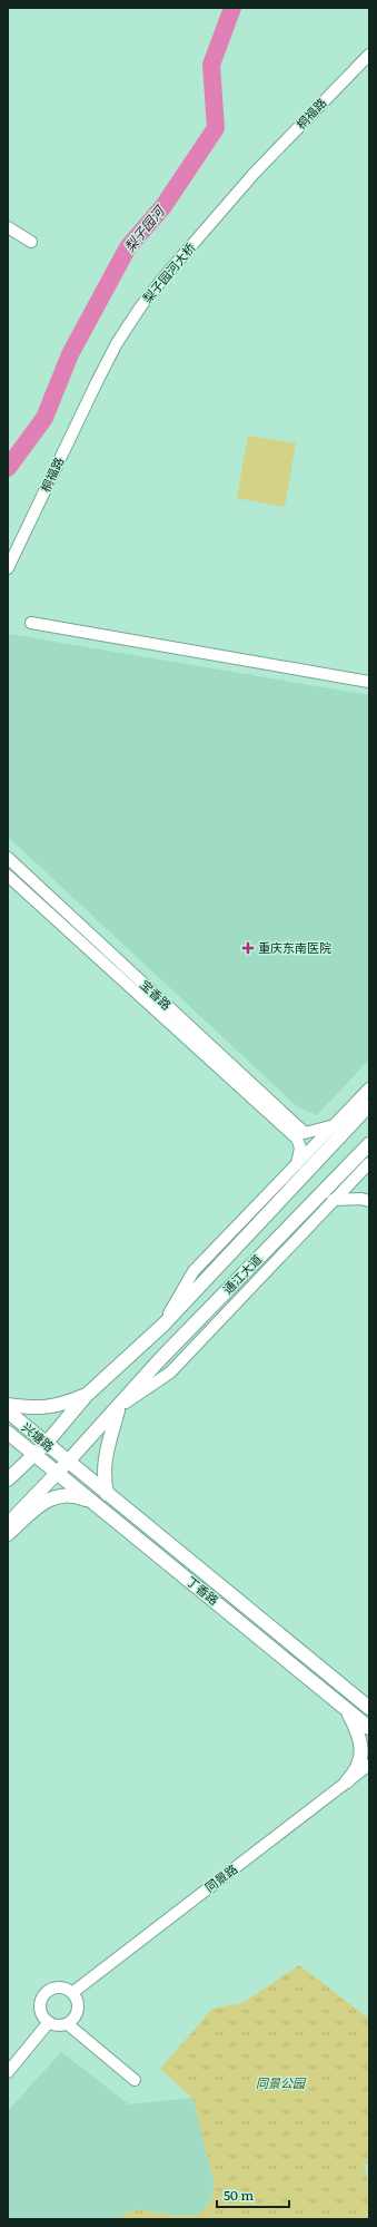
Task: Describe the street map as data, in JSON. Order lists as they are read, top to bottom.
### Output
{
  "streets": {
    "main road": ["通江大道", "兴塘路", "丁香路"],
    "street": [
      "桐福路",
      "梨子园河大桥",
      "宝香路",
      "同景路"
    ]
  },
  "crossings": [
    ["桐福路", "梨子园河大桥"],
    ["通江大道", "兴塘路"],
    ["通江大道", "丁香路"],
    ["兴塘路", "丁香路"]
  ],
  "water": ["梨子园河"],
  "parks": ["同景公园"],
  "places": {
    "health": ["重庆东南医院"]
  },
  "scale_bar": "50 m"
}
